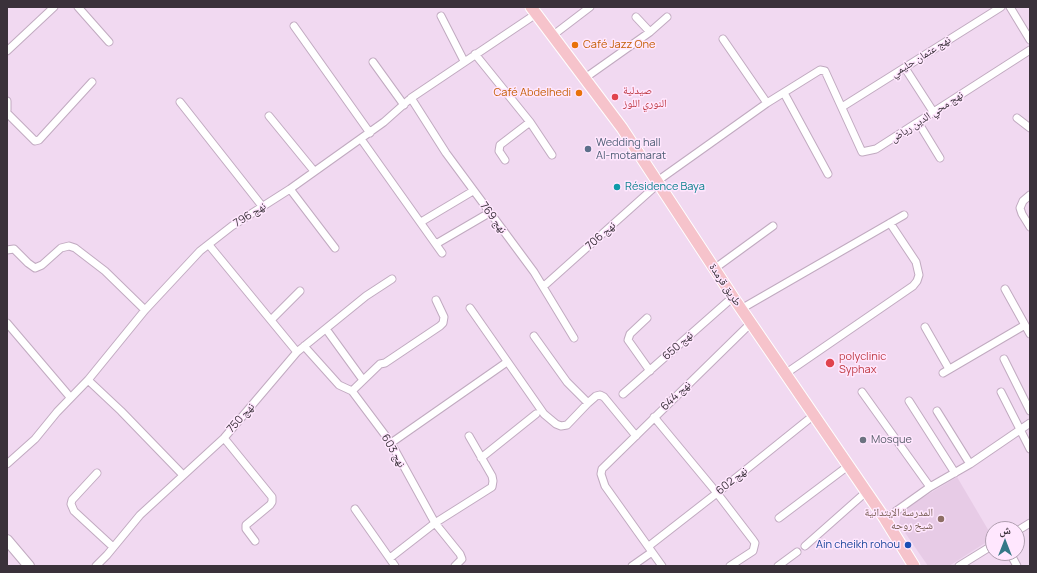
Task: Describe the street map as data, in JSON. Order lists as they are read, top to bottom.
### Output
{
  "streets": {
    "main road": ["طريق قرمدة"],
    "street": [
      "نهج عثمان حليمي",
      "نهج محي الدين رياض",
      "نهج 796",
      "نهج 769",
      "نهج 706",
      "نهج 650",
      "نهج 644",
      "نهج 750",
      "نهج 603",
      "نهج 602"
    ]
  },
  "crossings": [
    ["نهج عثمان حليمي", "نهج محي الدين رياض"],
    ["نهج عثمان حليمي", "نهج 706"],
    ["نهج محي الدين رياض", "نهج 706"],
    ["نهج 796", "نهج 769"],
    ["نهج 796", "طريق قرمدة"],
    ["نهج 769", "نهج 706"],
    ["نهج 706", "طريق قرمدة"],
    ["طريق قرمدة", "نهج 650"],
    ["طريق قرمدة", "نهج 644"],
    ["طريق قرمدة", "نهج 602"],
    ["نهج 644", "نهج 602"],
    ["نهج 750", "نهج 603"]
  ],
  "places": [
    "Café Jazz One",
    "Café Abdelhedi",
    "صيدلية النوري اللوز",
    "Wedding hall Al-motamarat",
    "Résidence Baya",
    "polyclinic Syphax",
    "Mosque",
    "المدرسة الإبتدائية شيخ روحه",
    "Ain cheikh rohou"
  ],
  "north": "top"
}
